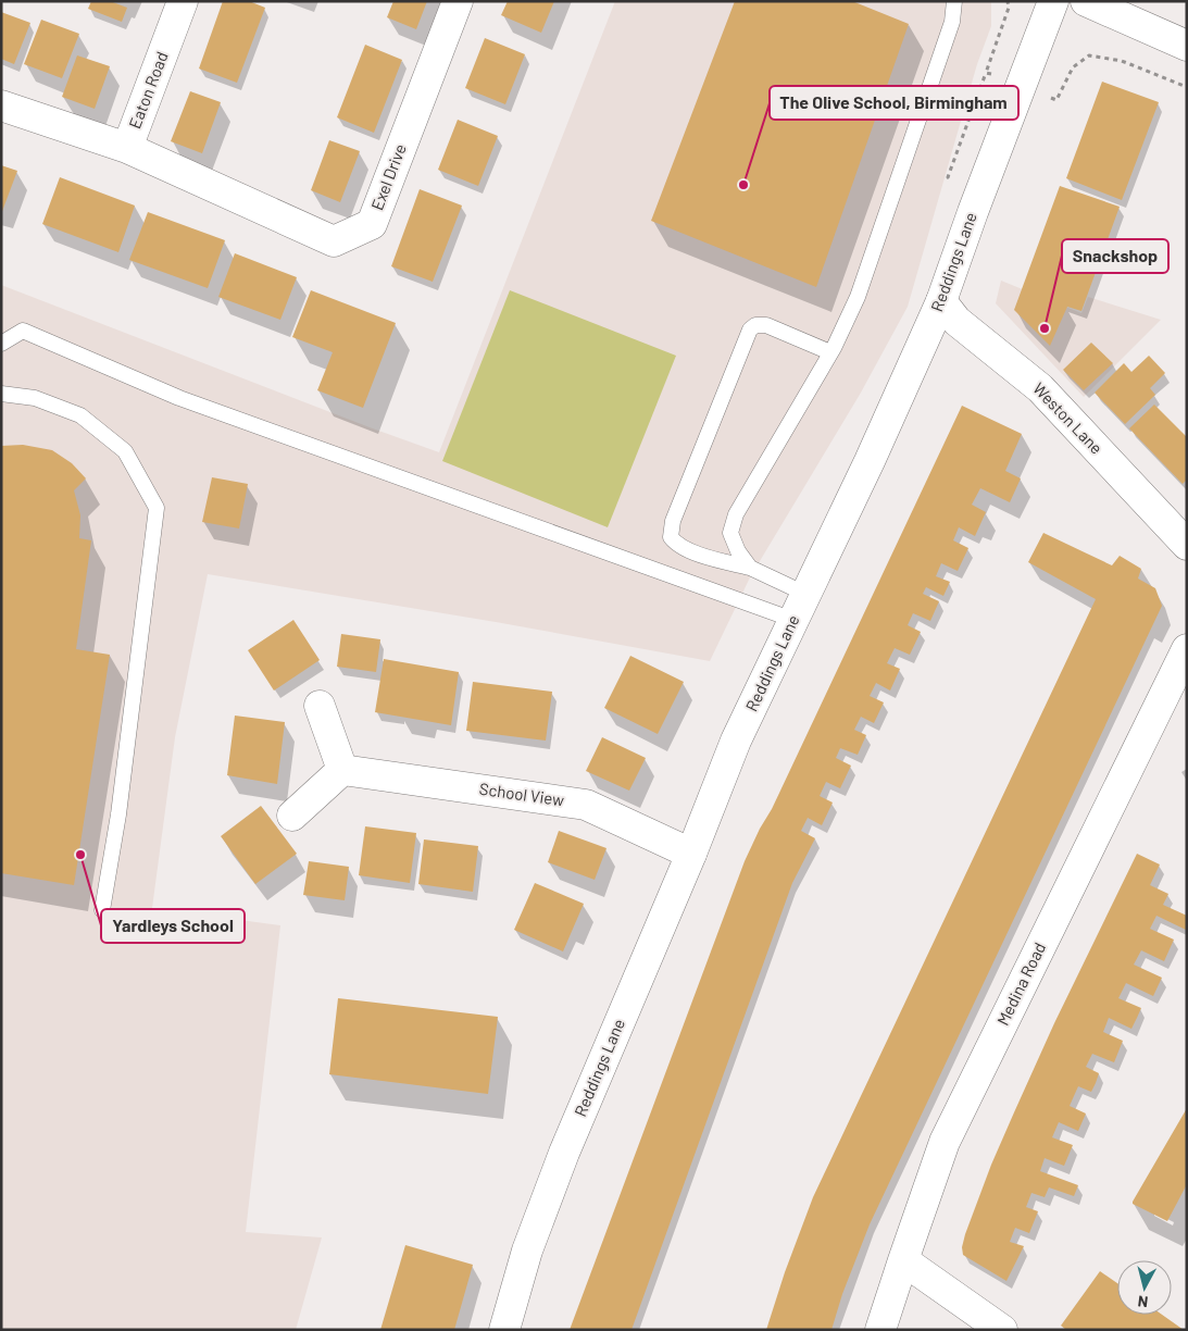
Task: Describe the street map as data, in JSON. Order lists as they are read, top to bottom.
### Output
{
  "streets": {
    "street": [
      "Eaton Road",
      "Exel Drive",
      "Reddings Lane",
      "Weston Lane",
      "School View",
      "Medina Road"
    ]
  },
  "crossings": [
    ["Eaton Road", "Exel Drive"],
    ["Reddings Lane", "Weston Lane"],
    ["Reddings Lane", "School View"]
  ],
  "places": ["The Olive School, Birmingham", "Snackshop", "Yardleys School"],
  "north": "bottom"
}
